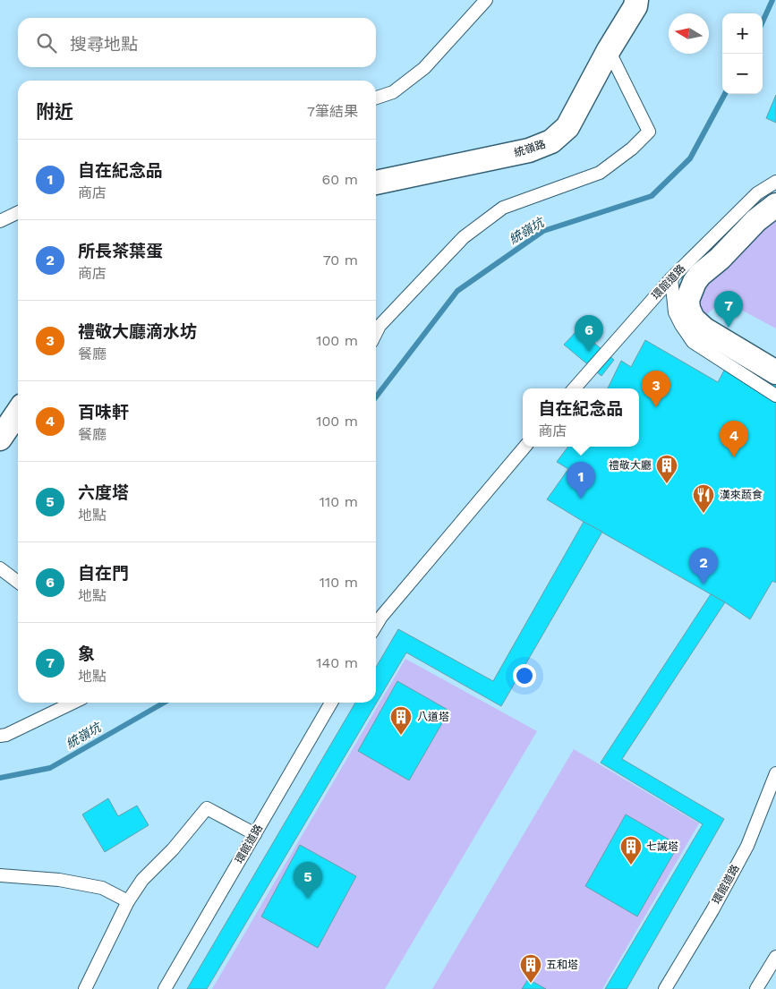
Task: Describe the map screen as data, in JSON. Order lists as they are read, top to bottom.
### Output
{
  "streets": {
    "street": ["統嶺路"],
    "lane": ["環館道路"]
  },
  "water": ["統嶺坑"],
  "places": {
    "building": [
      "禮敬大廳",
      "八道塔",
      "七誡塔",
      "五和塔"
    ],
    "restaurant": ["漢來蔬食"]
  },
  "north": "left",
  "page": {
    "map_buttons": ["+", "−"],
    "search": "搜尋地點",
    "heading": ["附近", "7筆結果"],
    "list": [
      {
        "mark": "1",
        "name": "自在紀念品",
        "note": "商店",
        "value": "60 m"
      },
      {
        "mark": "2",
        "name": "所長茶葉蛋",
        "note": "商店",
        "value": "70 m"
      },
      {
        "mark": "3",
        "name": "禮敬大廳滴水坊",
        "note": "餐廳",
        "value": "100 m"
      },
      {
        "mark": "4",
        "name": "百味軒",
        "note": "餐廳",
        "value": "100 m"
      },
      {
        "mark": "5",
        "name": "六度塔",
        "note": "地點",
        "value": "110 m"
      },
      {
        "mark": "6",
        "name": "自在門",
        "note": "地點",
        "value": "110 m"
      },
      {
        "mark": "7",
        "name": "象",
        "note": "地點",
        "value": "140 m"
      }
    ],
    "pins": [
      "7",
      "6",
      "3",
      "4",
      "1",
      "2",
      "5"
    ],
    "popup": ["自在紀念品", "商店"]
  }
}
